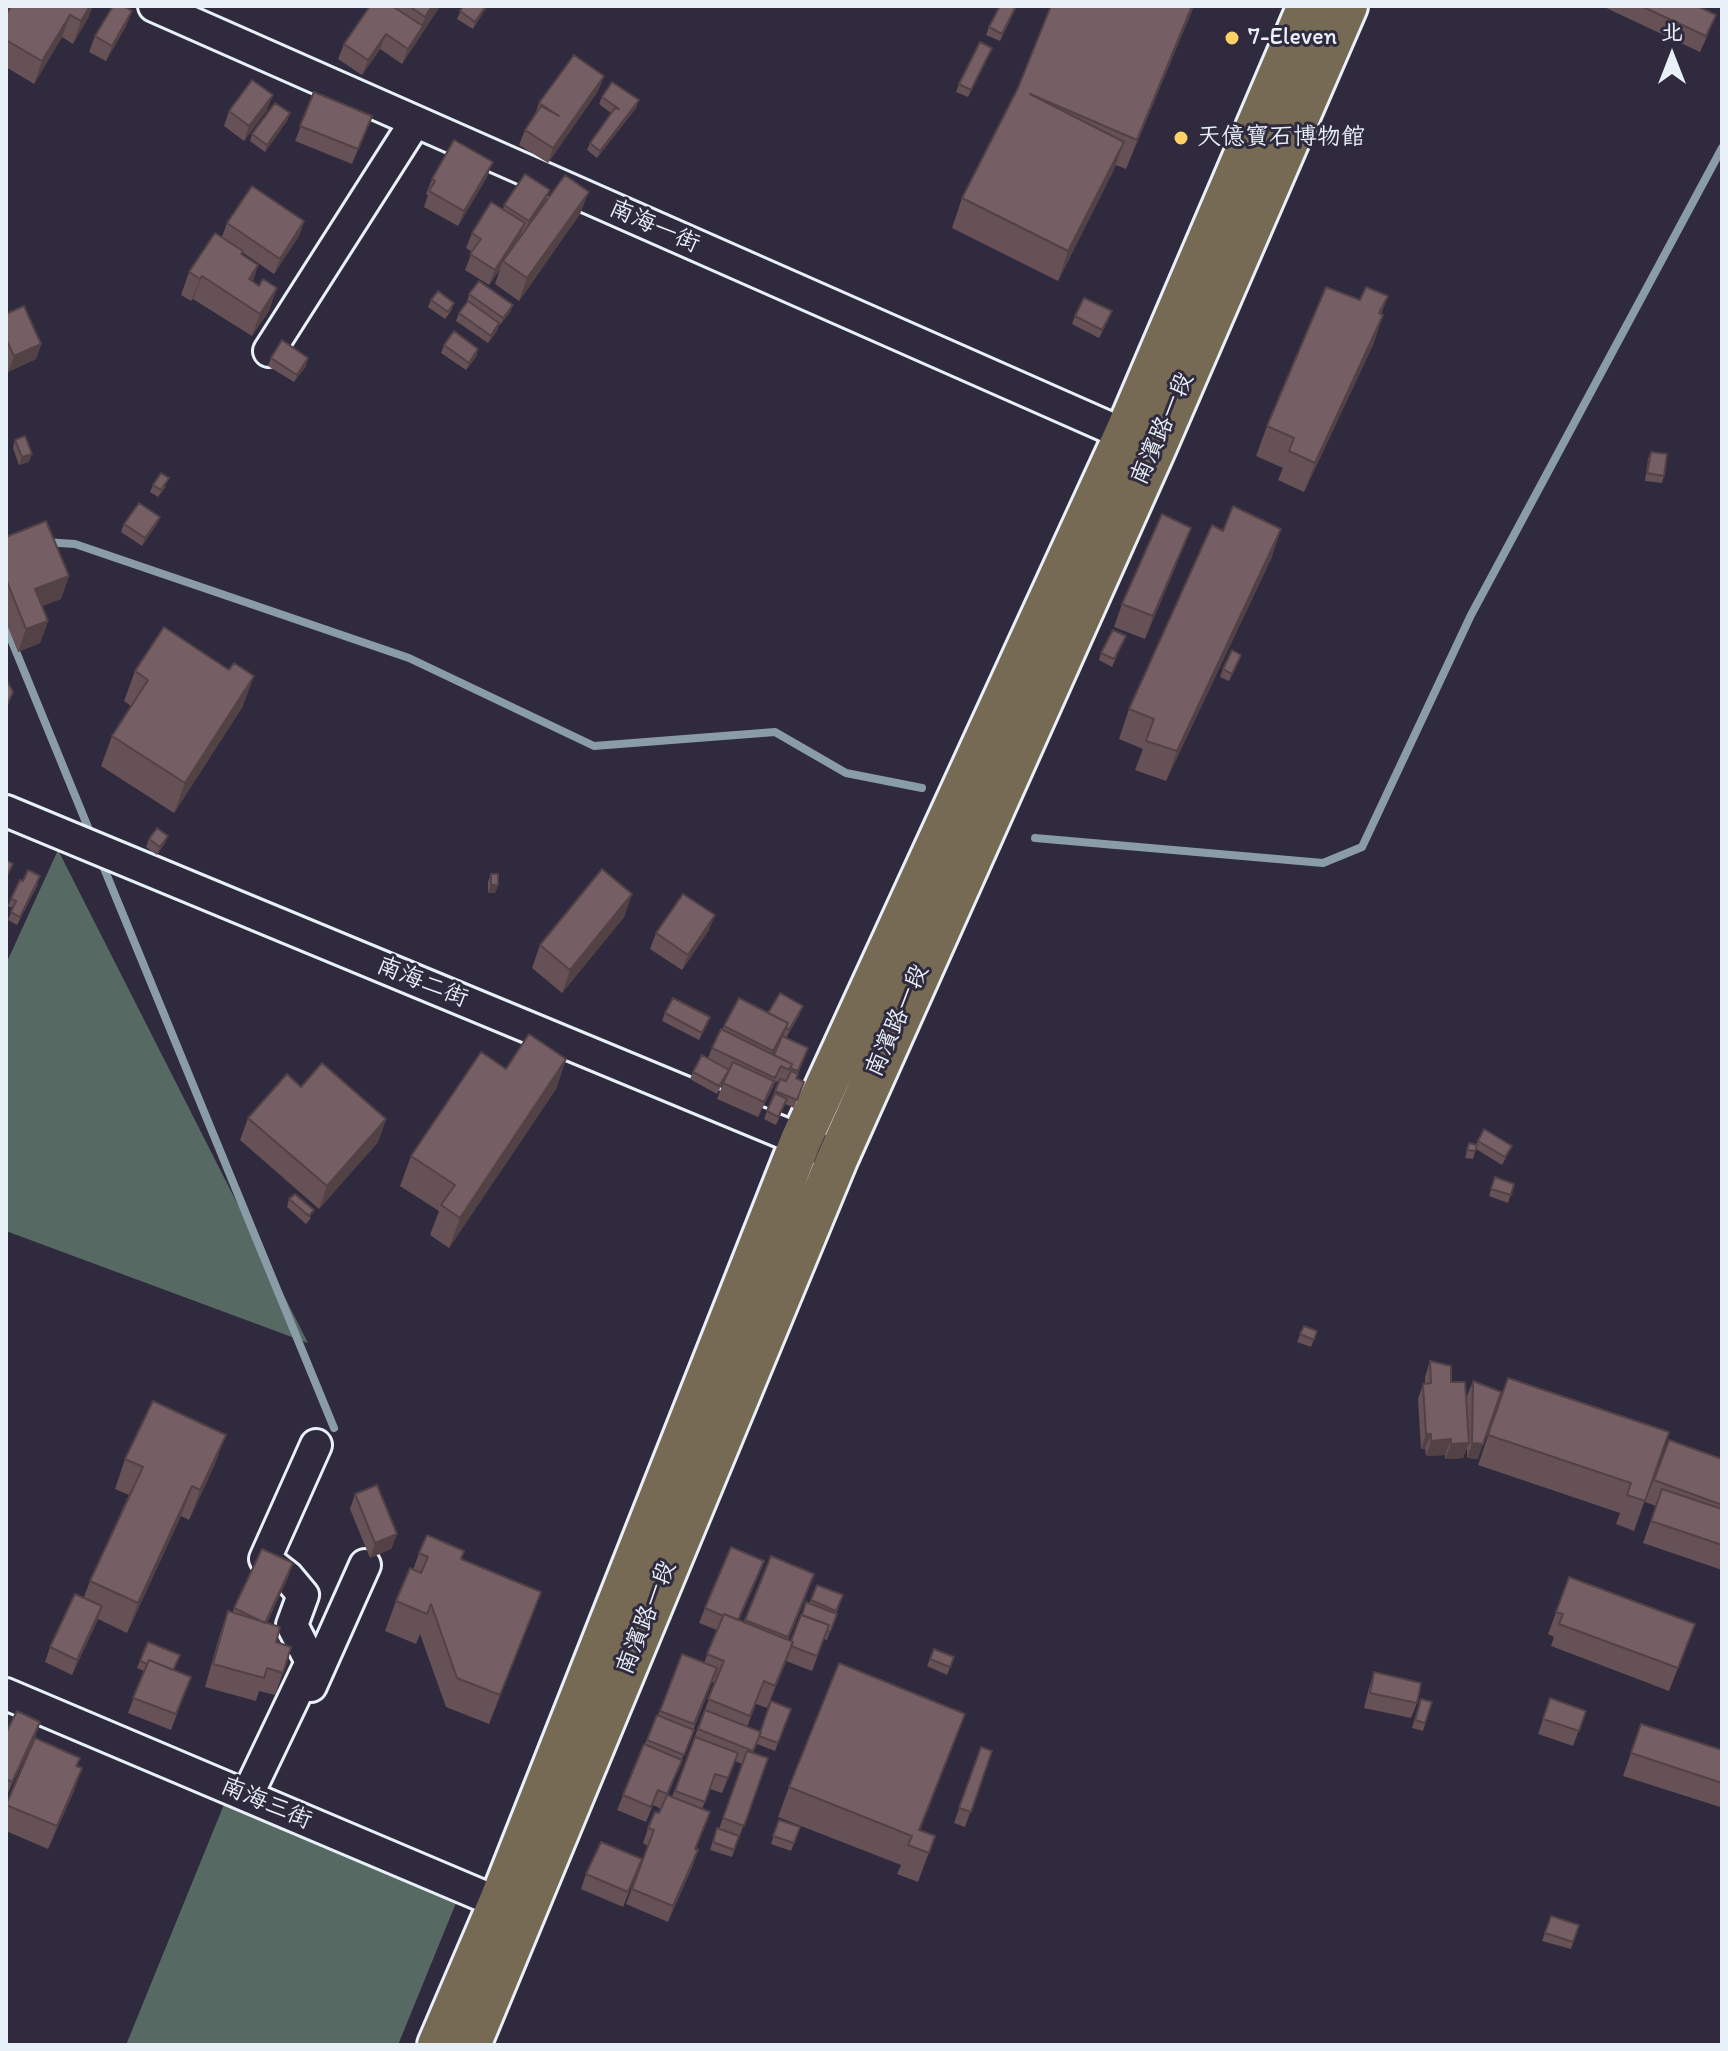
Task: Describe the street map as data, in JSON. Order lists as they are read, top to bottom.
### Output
{
  "streets": {
    "main road": ["南濱路一段"],
    "street": ["南海一街", "南海二街", "南海三街"]
  },
  "crossings": [
    ["南海一街", "南濱路一段"],
    ["南濱路一段", "南海二街"],
    ["南濱路一段", "南海三街"]
  ],
  "places": ["7-Eleven", "天億寶石博物館"],
  "north": "top"
}
